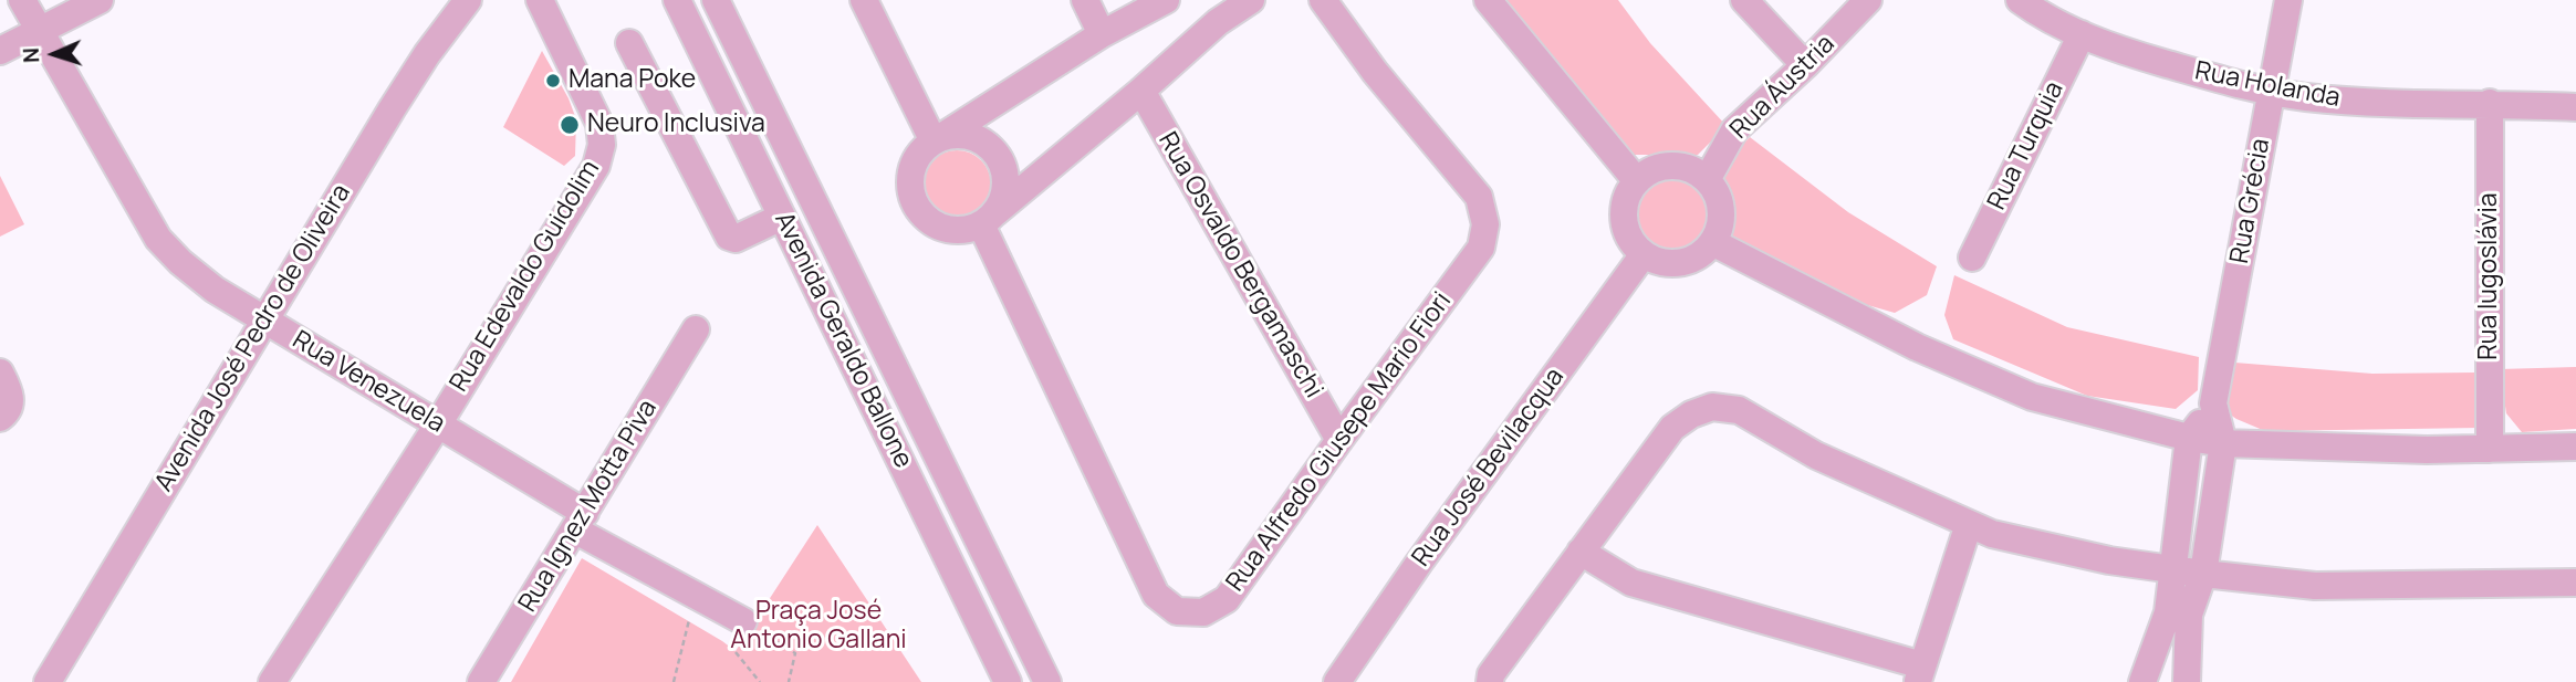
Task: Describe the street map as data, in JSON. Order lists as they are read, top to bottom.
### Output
{
  "streets": {
    "street": [
      "Rua Holanda",
      "Rua Áustria",
      "Rua Turquia",
      "Rua Grécia",
      "Rua Osvaldo Bergamaschi",
      "Rua Edevaldo Guidolim",
      "Rua Iugoslávia",
      "Avenida José Pedro de Oliveira",
      "Avenida Geraldo Ballone",
      "Rua Venezuela",
      "Rua Alfredo Giusepe Mario Fiori",
      "Rua José Bevilacqua",
      "Rua Ignez Motta Piva"
    ]
  },
  "crossings": [
    ["Rua Holanda", "Rua Turquia"],
    ["Rua Holanda", "Rua Grécia"],
    ["Rua Holanda", "Rua Iugoslávia"],
    ["Rua Áustria", "Rua José Bevilacqua"],
    ["Rua Osvaldo Bergamaschi", "Rua Alfredo Giusepe Mario Fiori"],
    ["Rua Edevaldo Guidolim", "Rua Venezuela"],
    ["Avenida José Pedro de Oliveira", "Rua Venezuela"],
    ["Rua Venezuela", "Rua Ignez Motta Piva"]
  ],
  "parks": ["Praça José Antonio Gallani"],
  "places": ["Mana Poke", "Neuro Inclusiva"],
  "north": "left"
}
